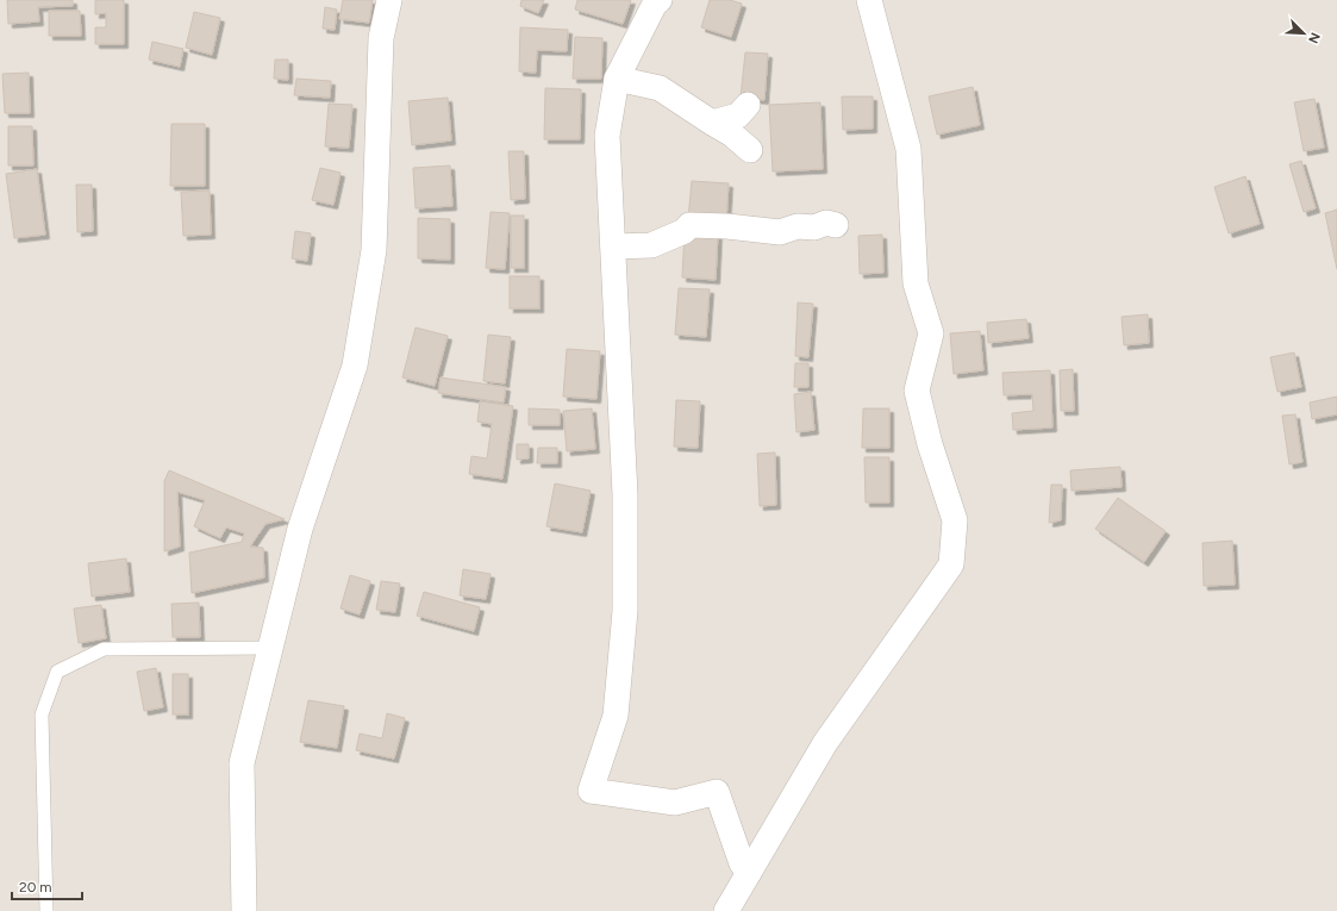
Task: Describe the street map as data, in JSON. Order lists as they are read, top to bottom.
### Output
{
  "scale_bar": "20 m",
  "north": "bottom right"
}
